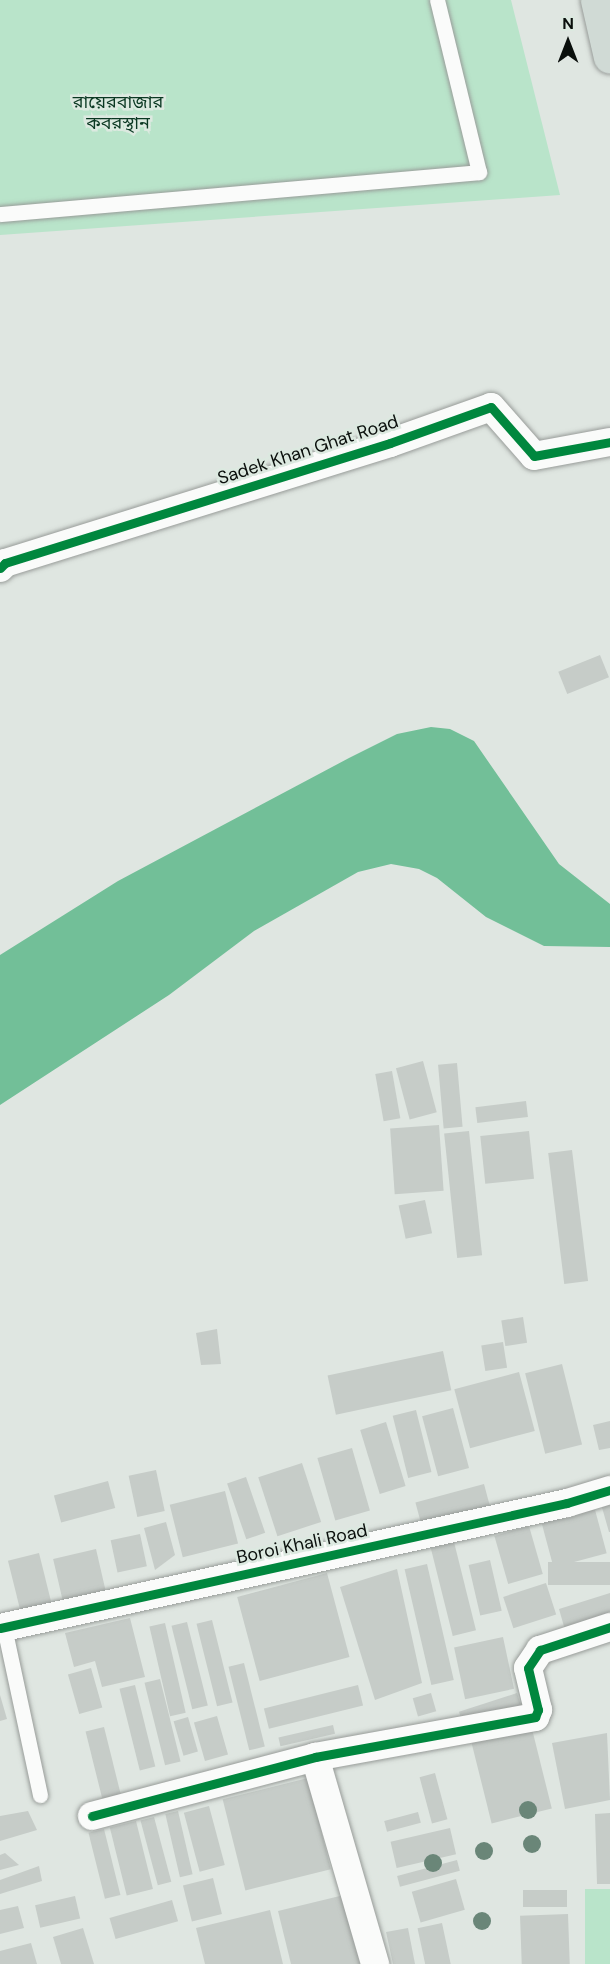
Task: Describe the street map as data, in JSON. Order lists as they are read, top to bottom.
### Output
{
  "streets": {
    "street": ["Sadek Khan Ghat Road", "Boroi Khali Road"]
  },
  "parks": ["রায়েরবাজার কবরস্থান"],
  "north": "top"
}
